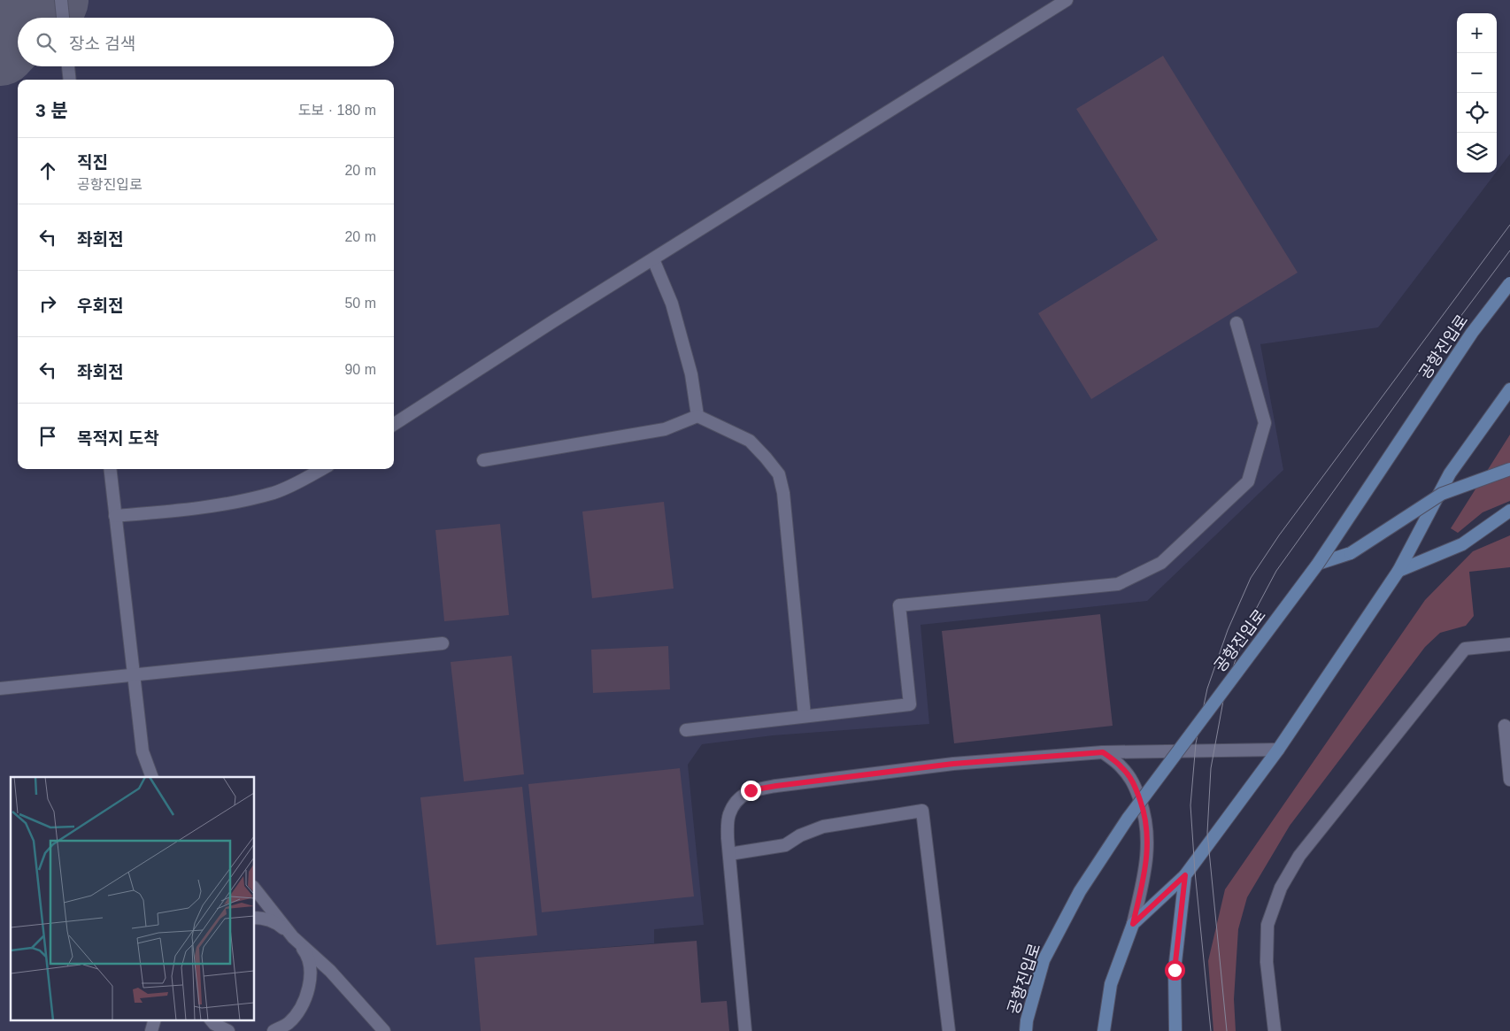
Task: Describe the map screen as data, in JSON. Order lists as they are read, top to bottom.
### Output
{
  "streets": {
    "main road": ["공항진입로"]
  },
  "page": {
    "map_buttons": ["+", "−"],
    "search": "장소 검색",
    "heading": ["3 분", "도보 · 180 m"],
    "list": [
      ["직진", "공항진입로", "20 m"],
      ["좌회전", "20 m"],
      ["우회전", "50 m"],
      ["좌회전", "90 m"],
      "목적지 도착"
    ]
  }
}
